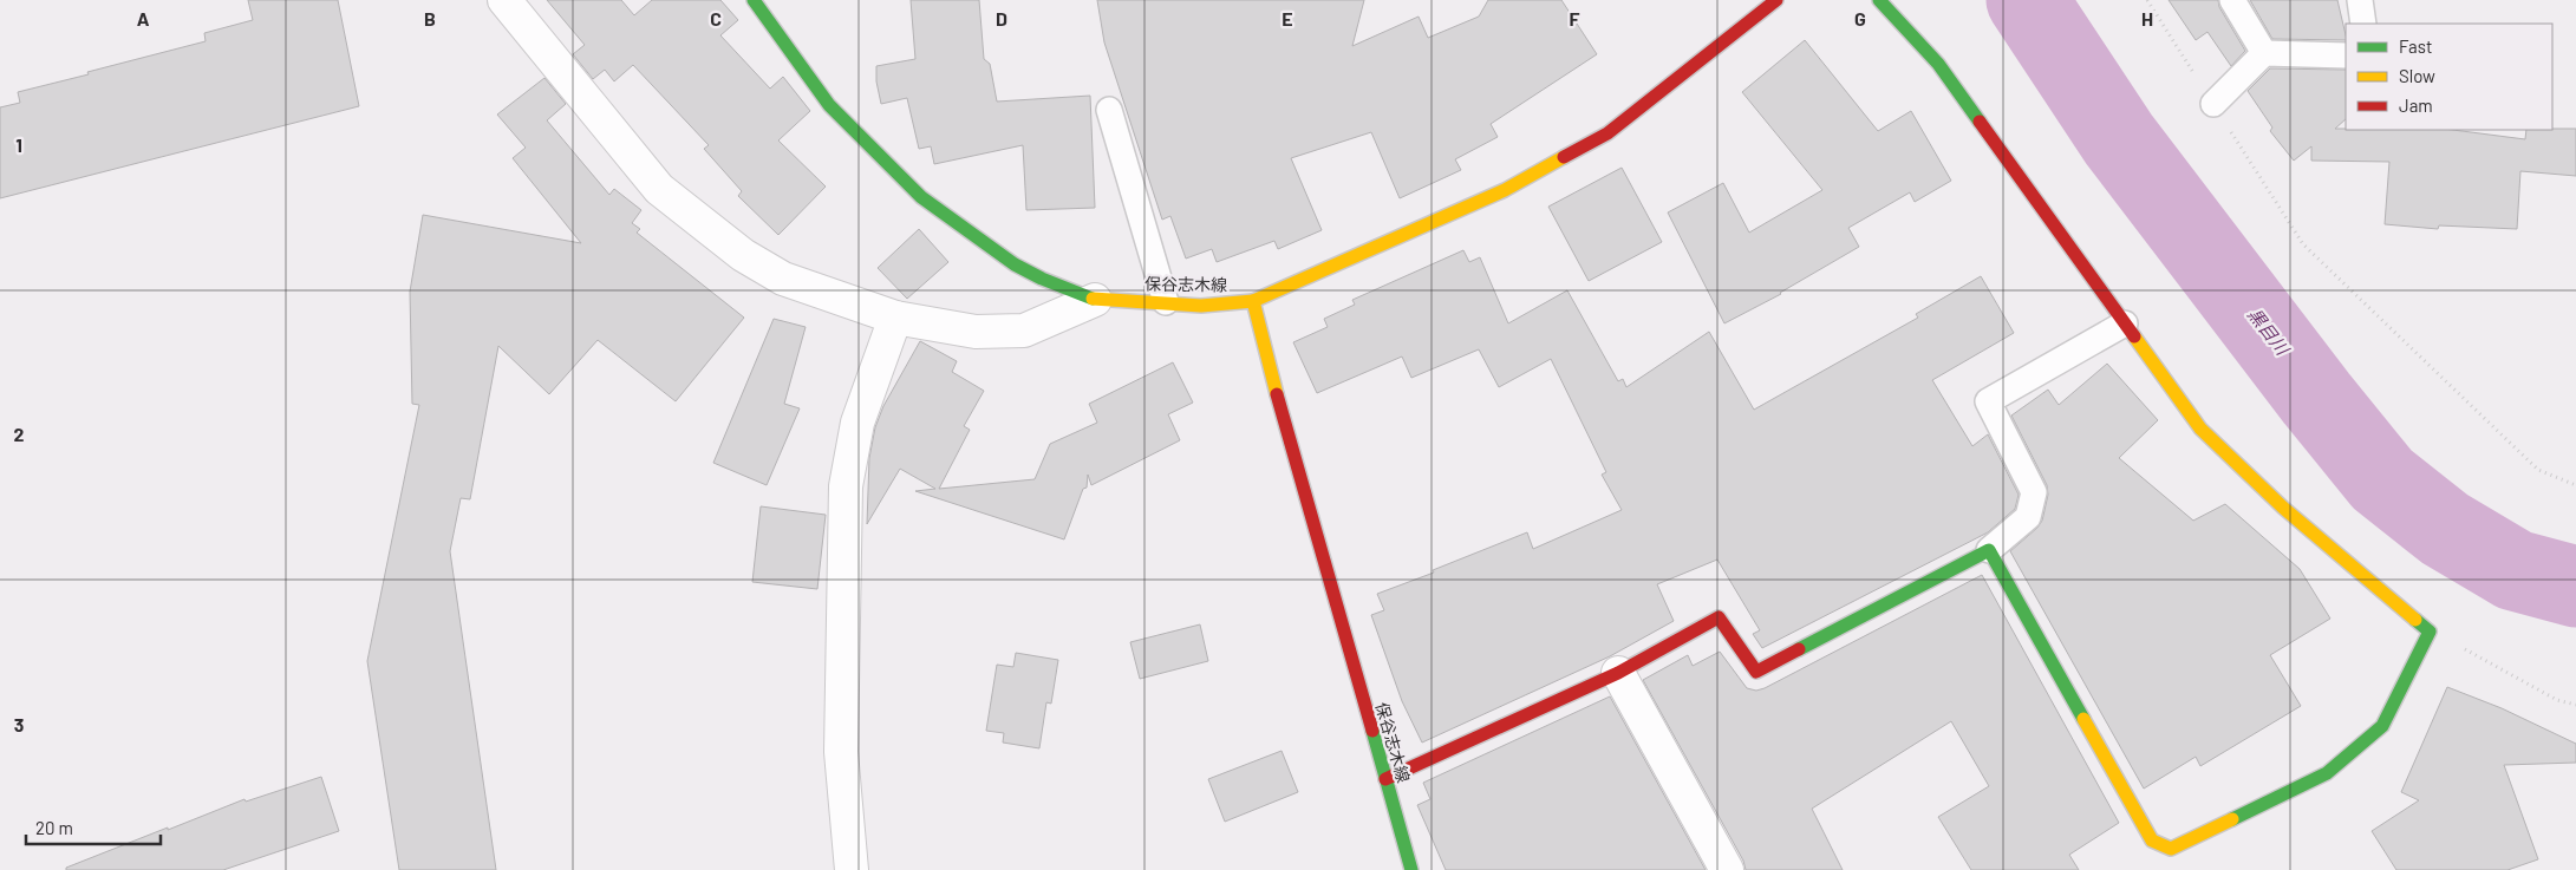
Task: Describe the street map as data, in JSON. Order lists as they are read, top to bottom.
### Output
{
  "streets": {
    "street": ["保谷志木線"]
  },
  "water": ["黒目川"],
  "legend": ["Fast", "Slow", "Jam"],
  "scale_bar": "20 m",
  "grid": {
    "columns": [
      "A",
      "B",
      "C",
      "D",
      "E",
      "F",
      "G",
      "H"
    ],
    "rows": ["1", "2", "3"]
  }
}
